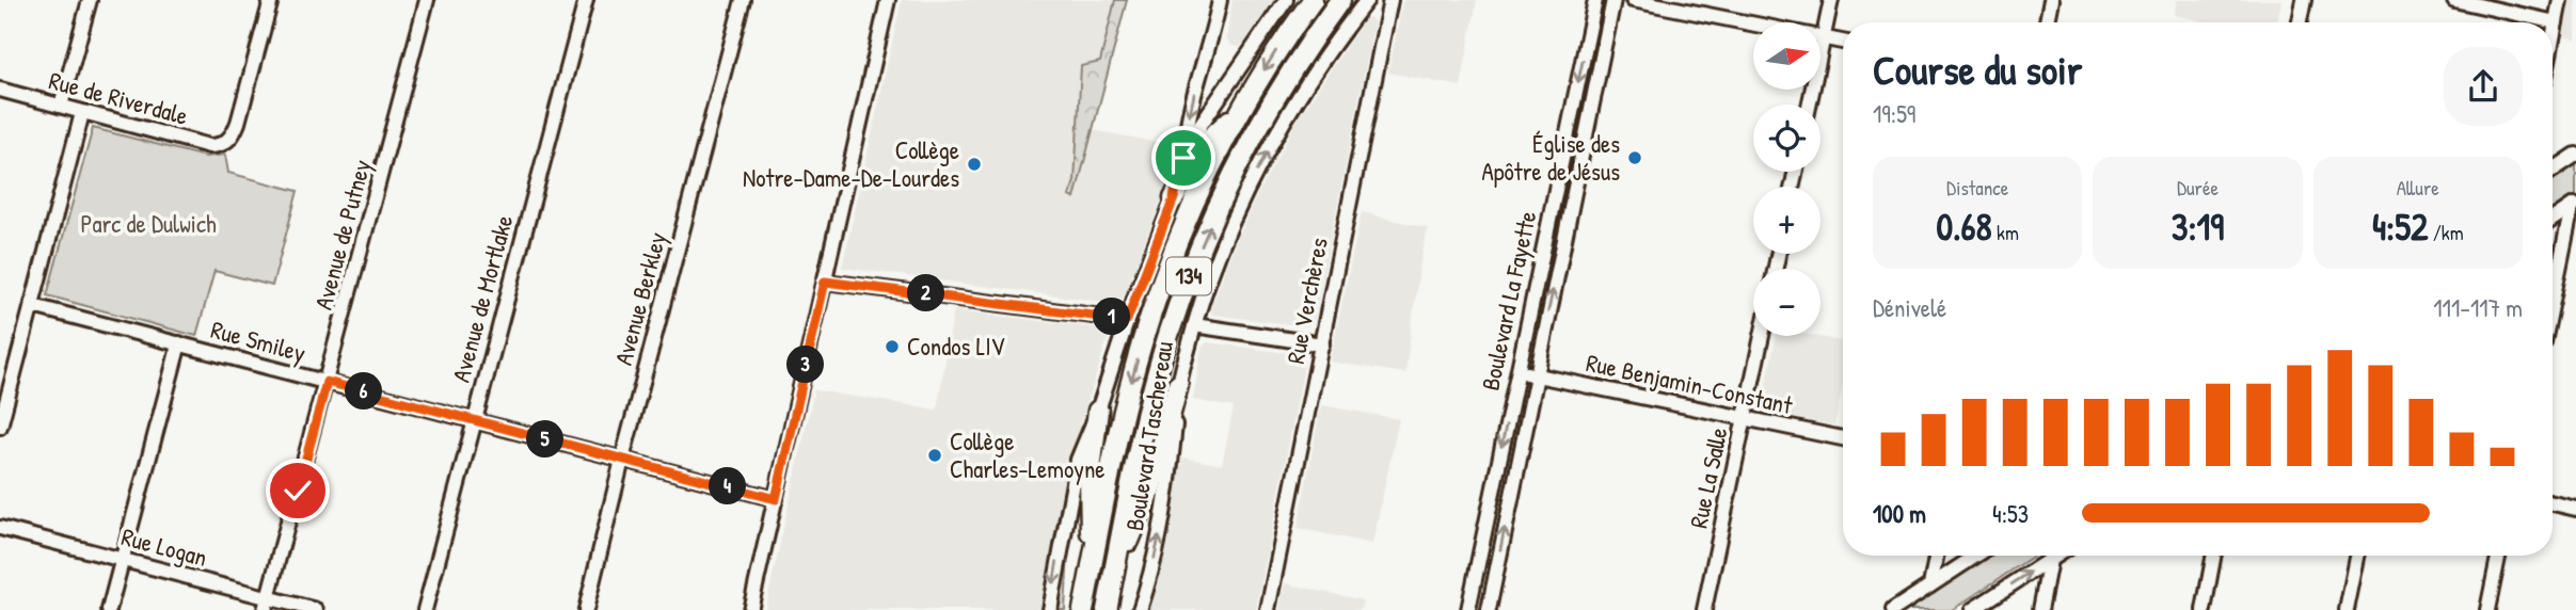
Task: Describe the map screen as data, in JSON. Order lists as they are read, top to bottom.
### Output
{
  "streets": {
    "highway": ["134", "Boulevard Taschereau"],
    "street": [
      "Rue de Riverdale",
      "Avenue de Putney",
      "Avenue de Mortlake",
      "Avenue Berkley",
      "Rue Verchères",
      "Boulevard La Fayette",
      "Rue Smiley",
      "Rue Benjamin-Constant",
      "Rue La Salle",
      "Rue Logan"
    ]
  },
  "crossings": [
    ["Avenue de Putney", "Rue Smiley"],
    ["Avenue de Putney", "Rue Logan"],
    ["Avenue de Mortlake", "Rue Smiley"],
    ["Avenue Berkley", "Rue Smiley"],
    ["Boulevard La Fayette", "Rue Benjamin-Constant"],
    ["Rue Benjamin-Constant", "Rue La Salle"]
  ],
  "parks": ["Parc de Dulwich"],
  "places": [
    "Église des Apôtre de Jésus",
    "Collège Notre-Dame-De-Lourdes",
    "Condos LIV",
    "Collège Charles-Lemoyne"
  ],
  "north": "right",
  "page": {
    "map_buttons": ["+", "−"],
    "heading": ["Course du soir", "19:59"],
    "stats": [
      ["Distance", "0.68 km"],
      ["Durée", "3:19"],
      ["Allure", "4:52 /km"]
    ],
    "pins": [
      "2",
      "1",
      "3",
      "6",
      "5",
      "4"
    ],
    "chart": ["Dénivelé", "111–117 m"],
    "list": [
      {
        "name": "100 m",
        "note": "4:53"
      }
    ]
  }
}
